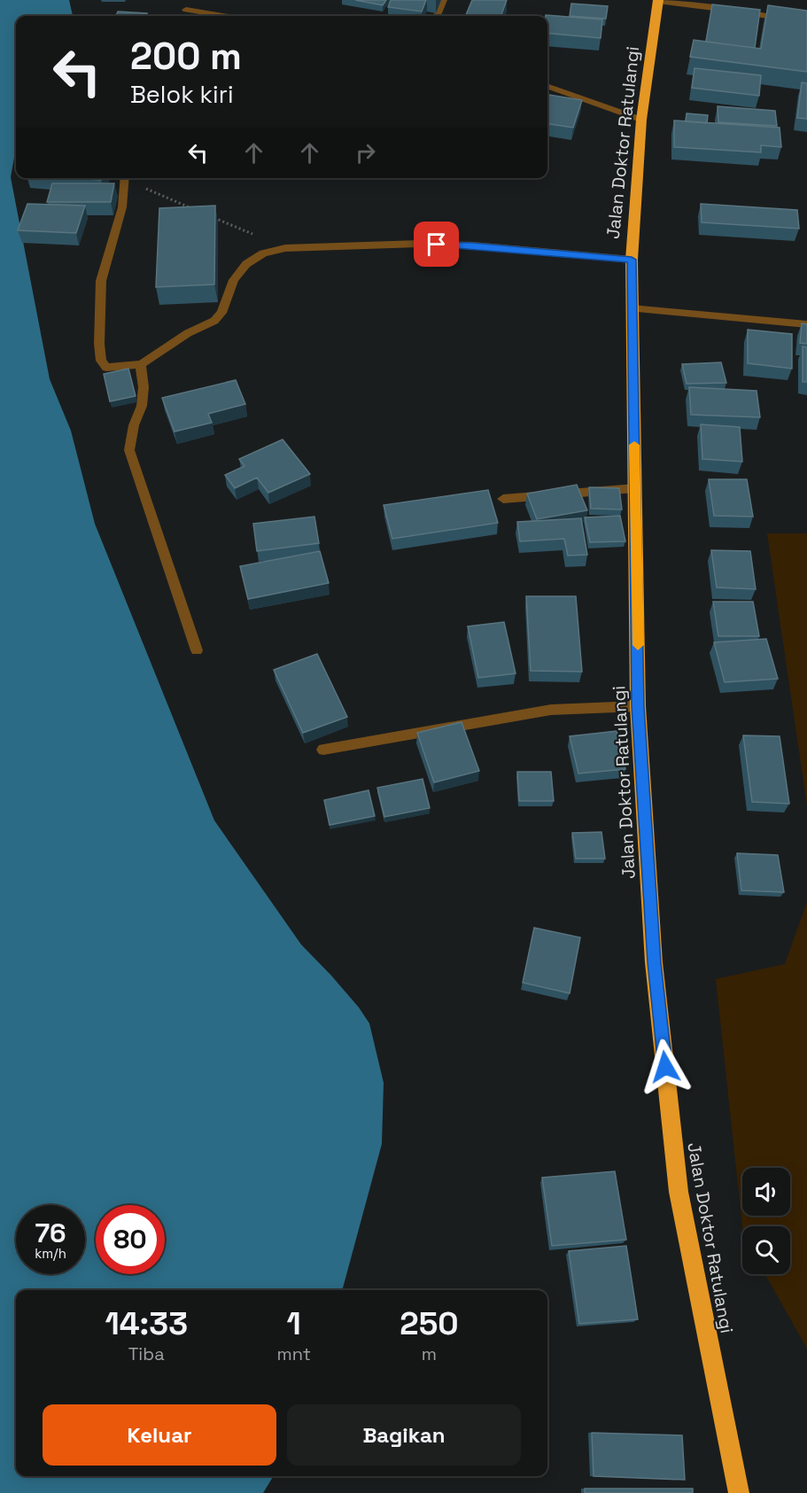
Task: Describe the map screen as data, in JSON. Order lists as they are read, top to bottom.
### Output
{
  "streets": {
    "highway": ["Jalan Doktor Ratulangi"]
  },
  "page": {
    "turn": ["200 m", "Belok kiri"],
    "speed": "76 km/h",
    "limit": "80",
    "eta": [
      "14:33",
      "Tiba",
      "1",
      "mnt",
      "250",
      "m"
    ],
    "buttons": ["Keluar", "Bagikan"]
  }
}
